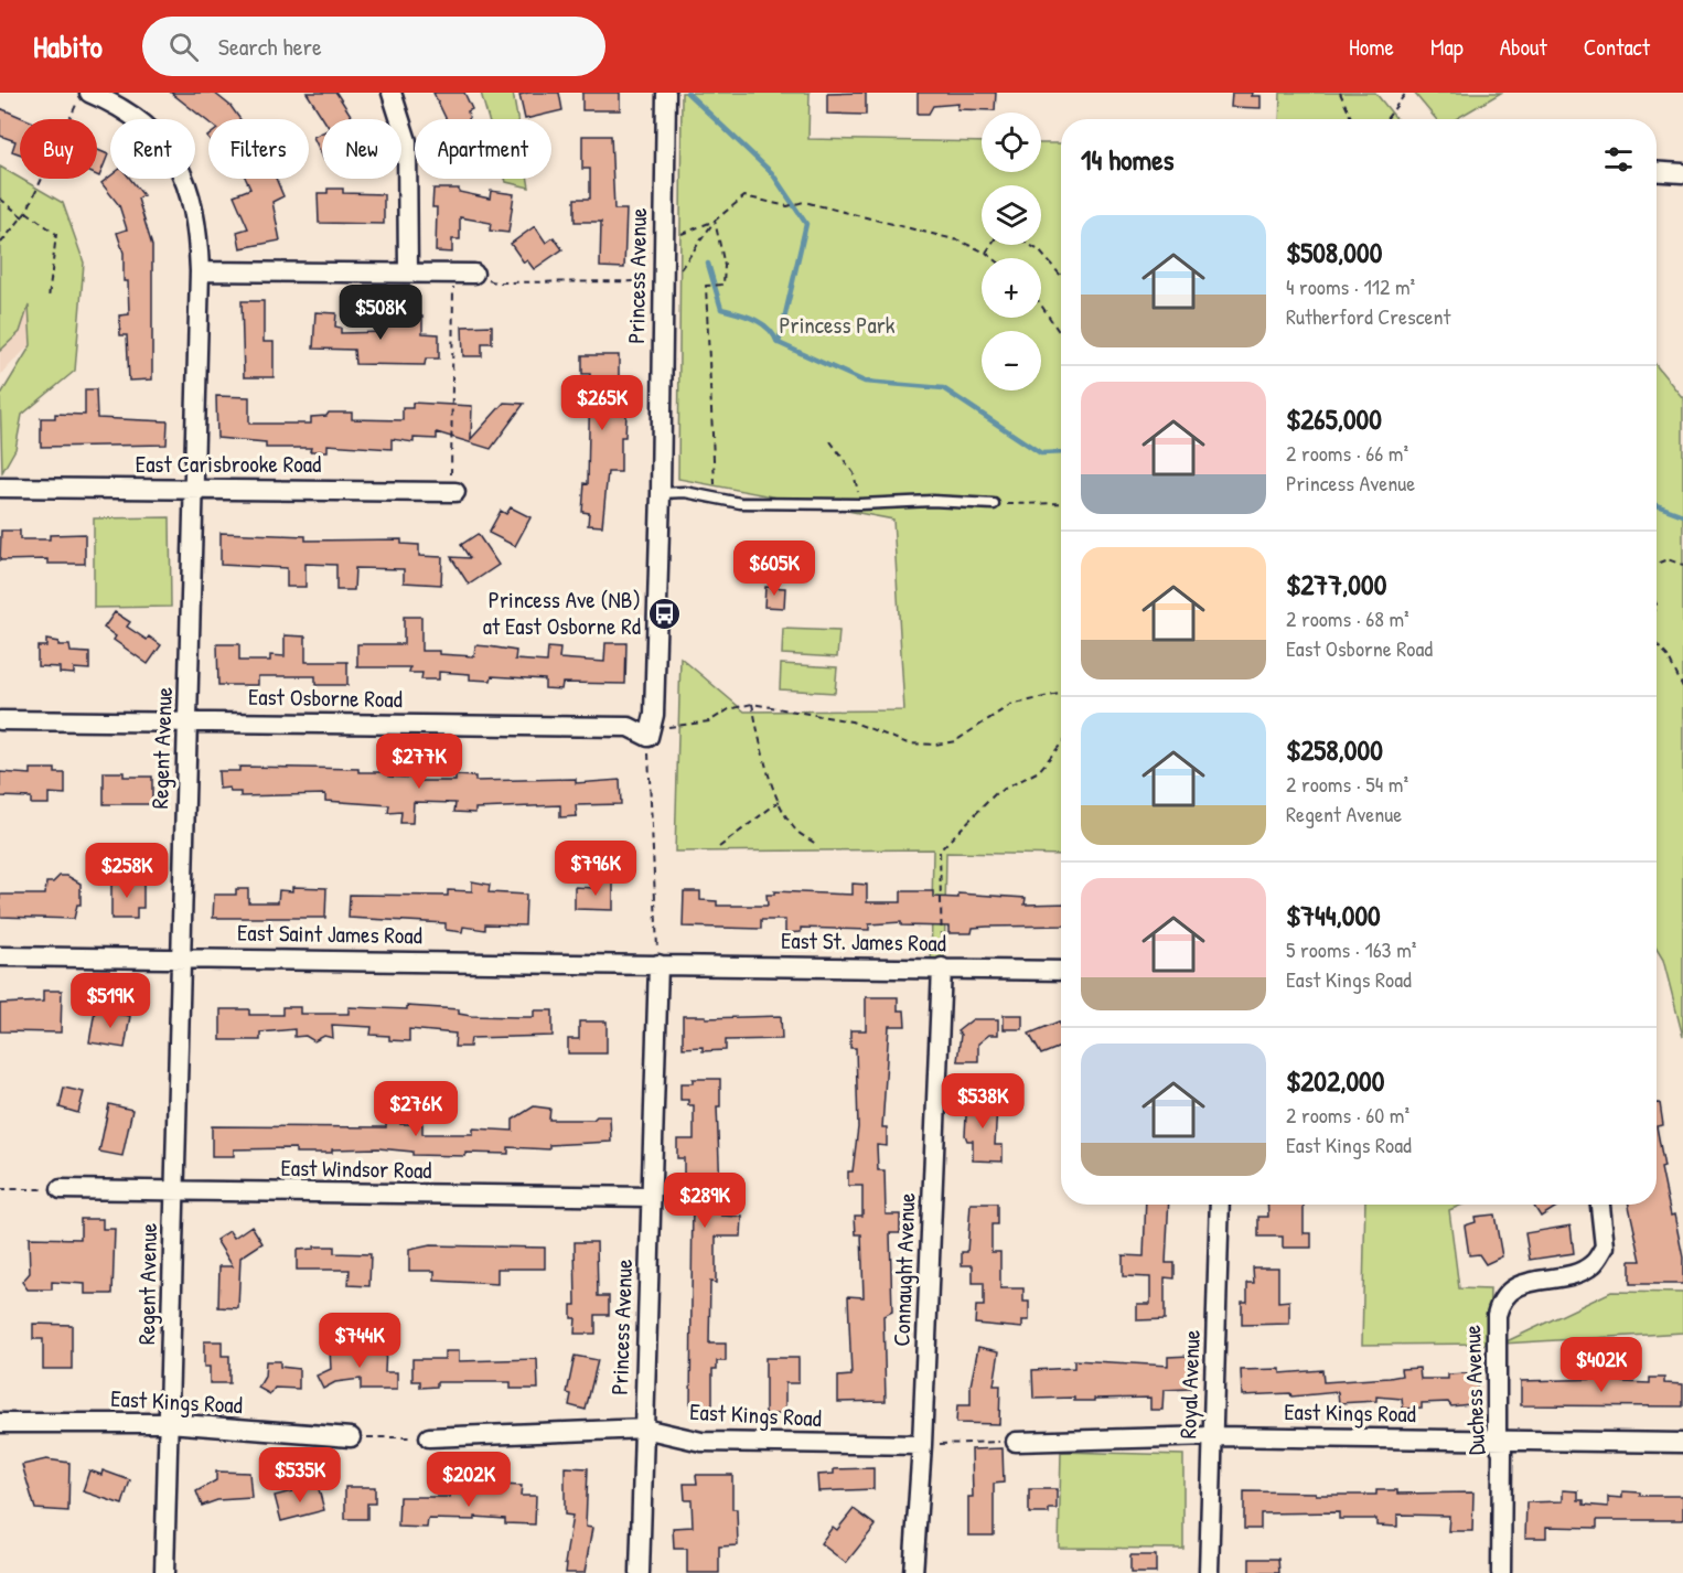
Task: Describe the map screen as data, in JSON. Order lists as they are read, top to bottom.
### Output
{
  "streets": {
    "street": [
      "Princess Avenue",
      "East Carisbrooke Road",
      "East Osborne Road",
      "Regent Avenue",
      "East Saint James Road",
      "East St. James Road",
      "East Windsor Road",
      "Connaught Avenue",
      "Royal Avenue",
      "Duchess Avenue",
      "East Kings Road"
    ]
  },
  "crossings": [
    ["Princess Avenue", "East Osborne Road"],
    ["Princess Avenue", "East Saint James Road"],
    ["Princess Avenue", "East St. James Road"],
    ["Princess Avenue", "East Windsor Road"],
    ["Princess Avenue", "East Kings Road"],
    ["East Carisbrooke Road", "Regent Avenue"],
    ["East Osborne Road", "Regent Avenue"],
    ["Regent Avenue", "East Saint James Road"],
    ["Regent Avenue", "East Windsor Road"],
    ["Regent Avenue", "East Kings Road"],
    ["East Saint James Road", "East St. James Road"],
    ["East St. James Road", "Connaught Avenue"],
    ["Connaught Avenue", "East Kings Road"],
    ["Royal Avenue", "East Kings Road"],
    ["Duchess Avenue", "East Kings Road"]
  ],
  "parks": ["Princess Park"],
  "places": {
    "bus stop": ["Princess Ave (NB) at East Osborne Rd"]
  },
  "page": {
    "header": "Habito",
    "search": "Search here",
    "nav": [
      "Home",
      "Map",
      "About",
      "Contact"
    ],
    "map_buttons": ["+", "−"],
    "chip": [
      "Buy",
      "Rent",
      "Filters",
      "New",
      "Apartment"
    ],
    "heading": "14 homes",
    "list": [
      {
        "name": "$508,000",
        "note": "4 rooms · 112 m² · Rutherford Crescent"
      },
      {
        "name": "$265,000",
        "note": "2 rooms · 66 m² · Princess Avenue"
      },
      {
        "name": "$277,000",
        "note": "2 rooms · 68 m² · East Osborne Road"
      },
      {
        "name": "$258,000",
        "note": "2 rooms · 54 m² · Regent Avenue"
      },
      {
        "name": "$744,000",
        "note": "5 rooms · 163 m² · East Kings Road"
      },
      {
        "name": "$202,000",
        "note": "2 rooms · 60 m² · East Kings Road"
      }
    ],
    "price": [
      "$508K",
      "$265K",
      "$605K",
      "$277K",
      "$796K",
      "$258K",
      "$519K",
      "$538K",
      "$276K",
      "$289K",
      "$744K",
      "$402K",
      "$535K",
      "$202K"
    ]
  }
}
